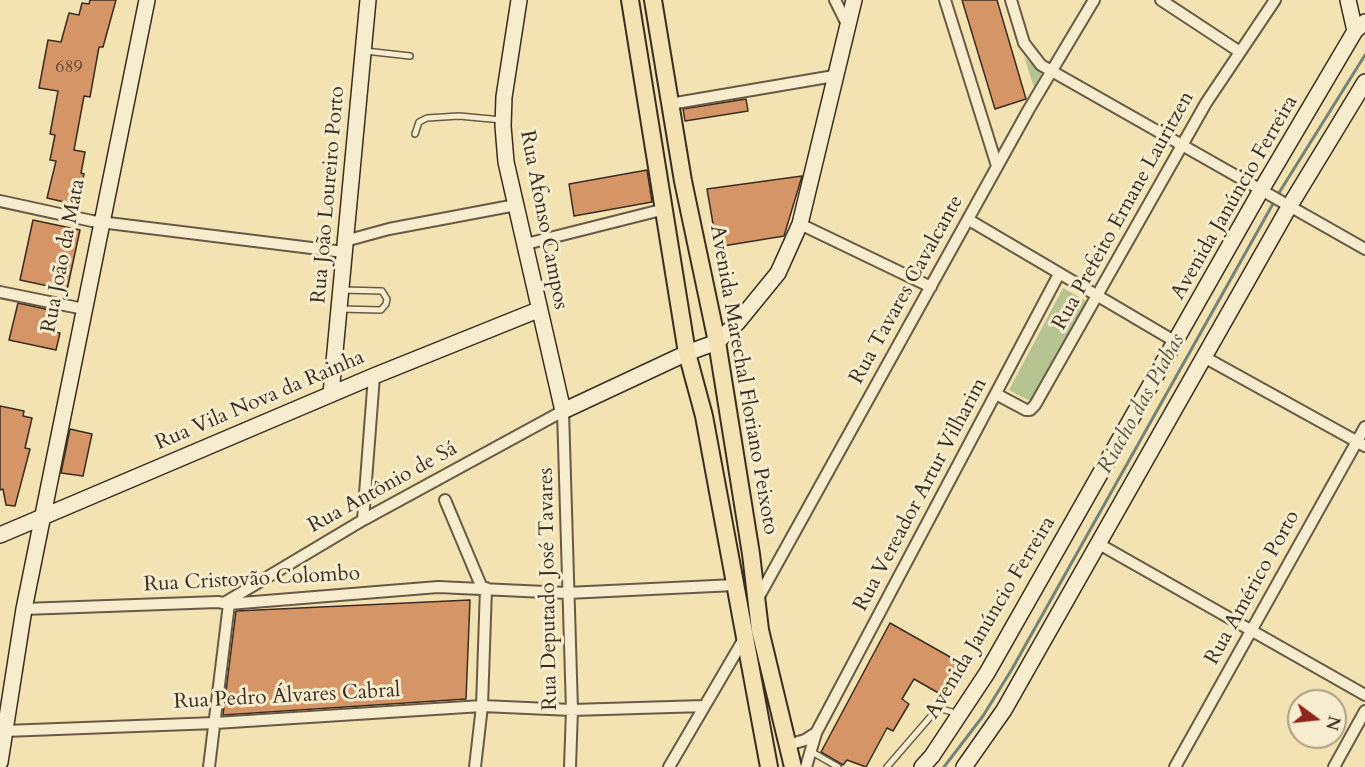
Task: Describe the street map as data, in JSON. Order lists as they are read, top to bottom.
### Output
{
  "streets": {
    "main road": [
      "Rua João Loureiro Porto",
      "Avenida Janúncio Ferreira",
      "Rua Afonso Campos",
      "Rua João da Mata",
      "Avenida Marechal Floriano Peixoto",
      "Rua Vila Nova da Rainha"
    ],
    "street": [
      "Rua Prefeito Ernane Lauritzen",
      "Rua Tavares Cavalcante",
      "Rua Antônio de Sá",
      "Rua Vereador Artur Vilharim",
      "Rua Cristovão Colombo",
      "Rua Américo Porto",
      "Rua Deputado José Tavares",
      "Rua Pedro Álvares Cabral"
    ]
  },
  "crossings": [
    ["Rua João Loureiro Porto", "Rua Vila Nova da Rainha"],
    ["Rua Prefeito Ernane Lauritzen", "Rua Vereador Artur Vilharim"],
    ["Rua Afonso Campos", "Rua Vila Nova da Rainha"],
    ["Rua Afonso Campos", "Rua Antônio de Sá"],
    ["Rua Afonso Campos", "Rua Deputado José Tavares"],
    ["Rua João da Mata", "Rua Vila Nova da Rainha"],
    ["Rua João da Mata", "Rua Cristovão Colombo"],
    ["Rua João da Mata", "Rua Pedro Álvares Cabral"],
    ["Rua Tavares Cavalcante", "Avenida Marechal Floriano Peixoto"],
    ["Avenida Marechal Floriano Peixoto", "Rua Cristovão Colombo"],
    ["Rua Antônio de Sá", "Rua Cristovão Colombo"],
    ["Rua Antônio de Sá", "Rua Deputado José Tavares"],
    ["Rua Cristovão Colombo", "Rua Deputado José Tavares"],
    ["Rua Deputado José Tavares", "Rua Pedro Álvares Cabral"]
  ],
  "water": ["Riacho das Piabas"],
  "house_numbers": ["689"],
  "north": "right"
}
